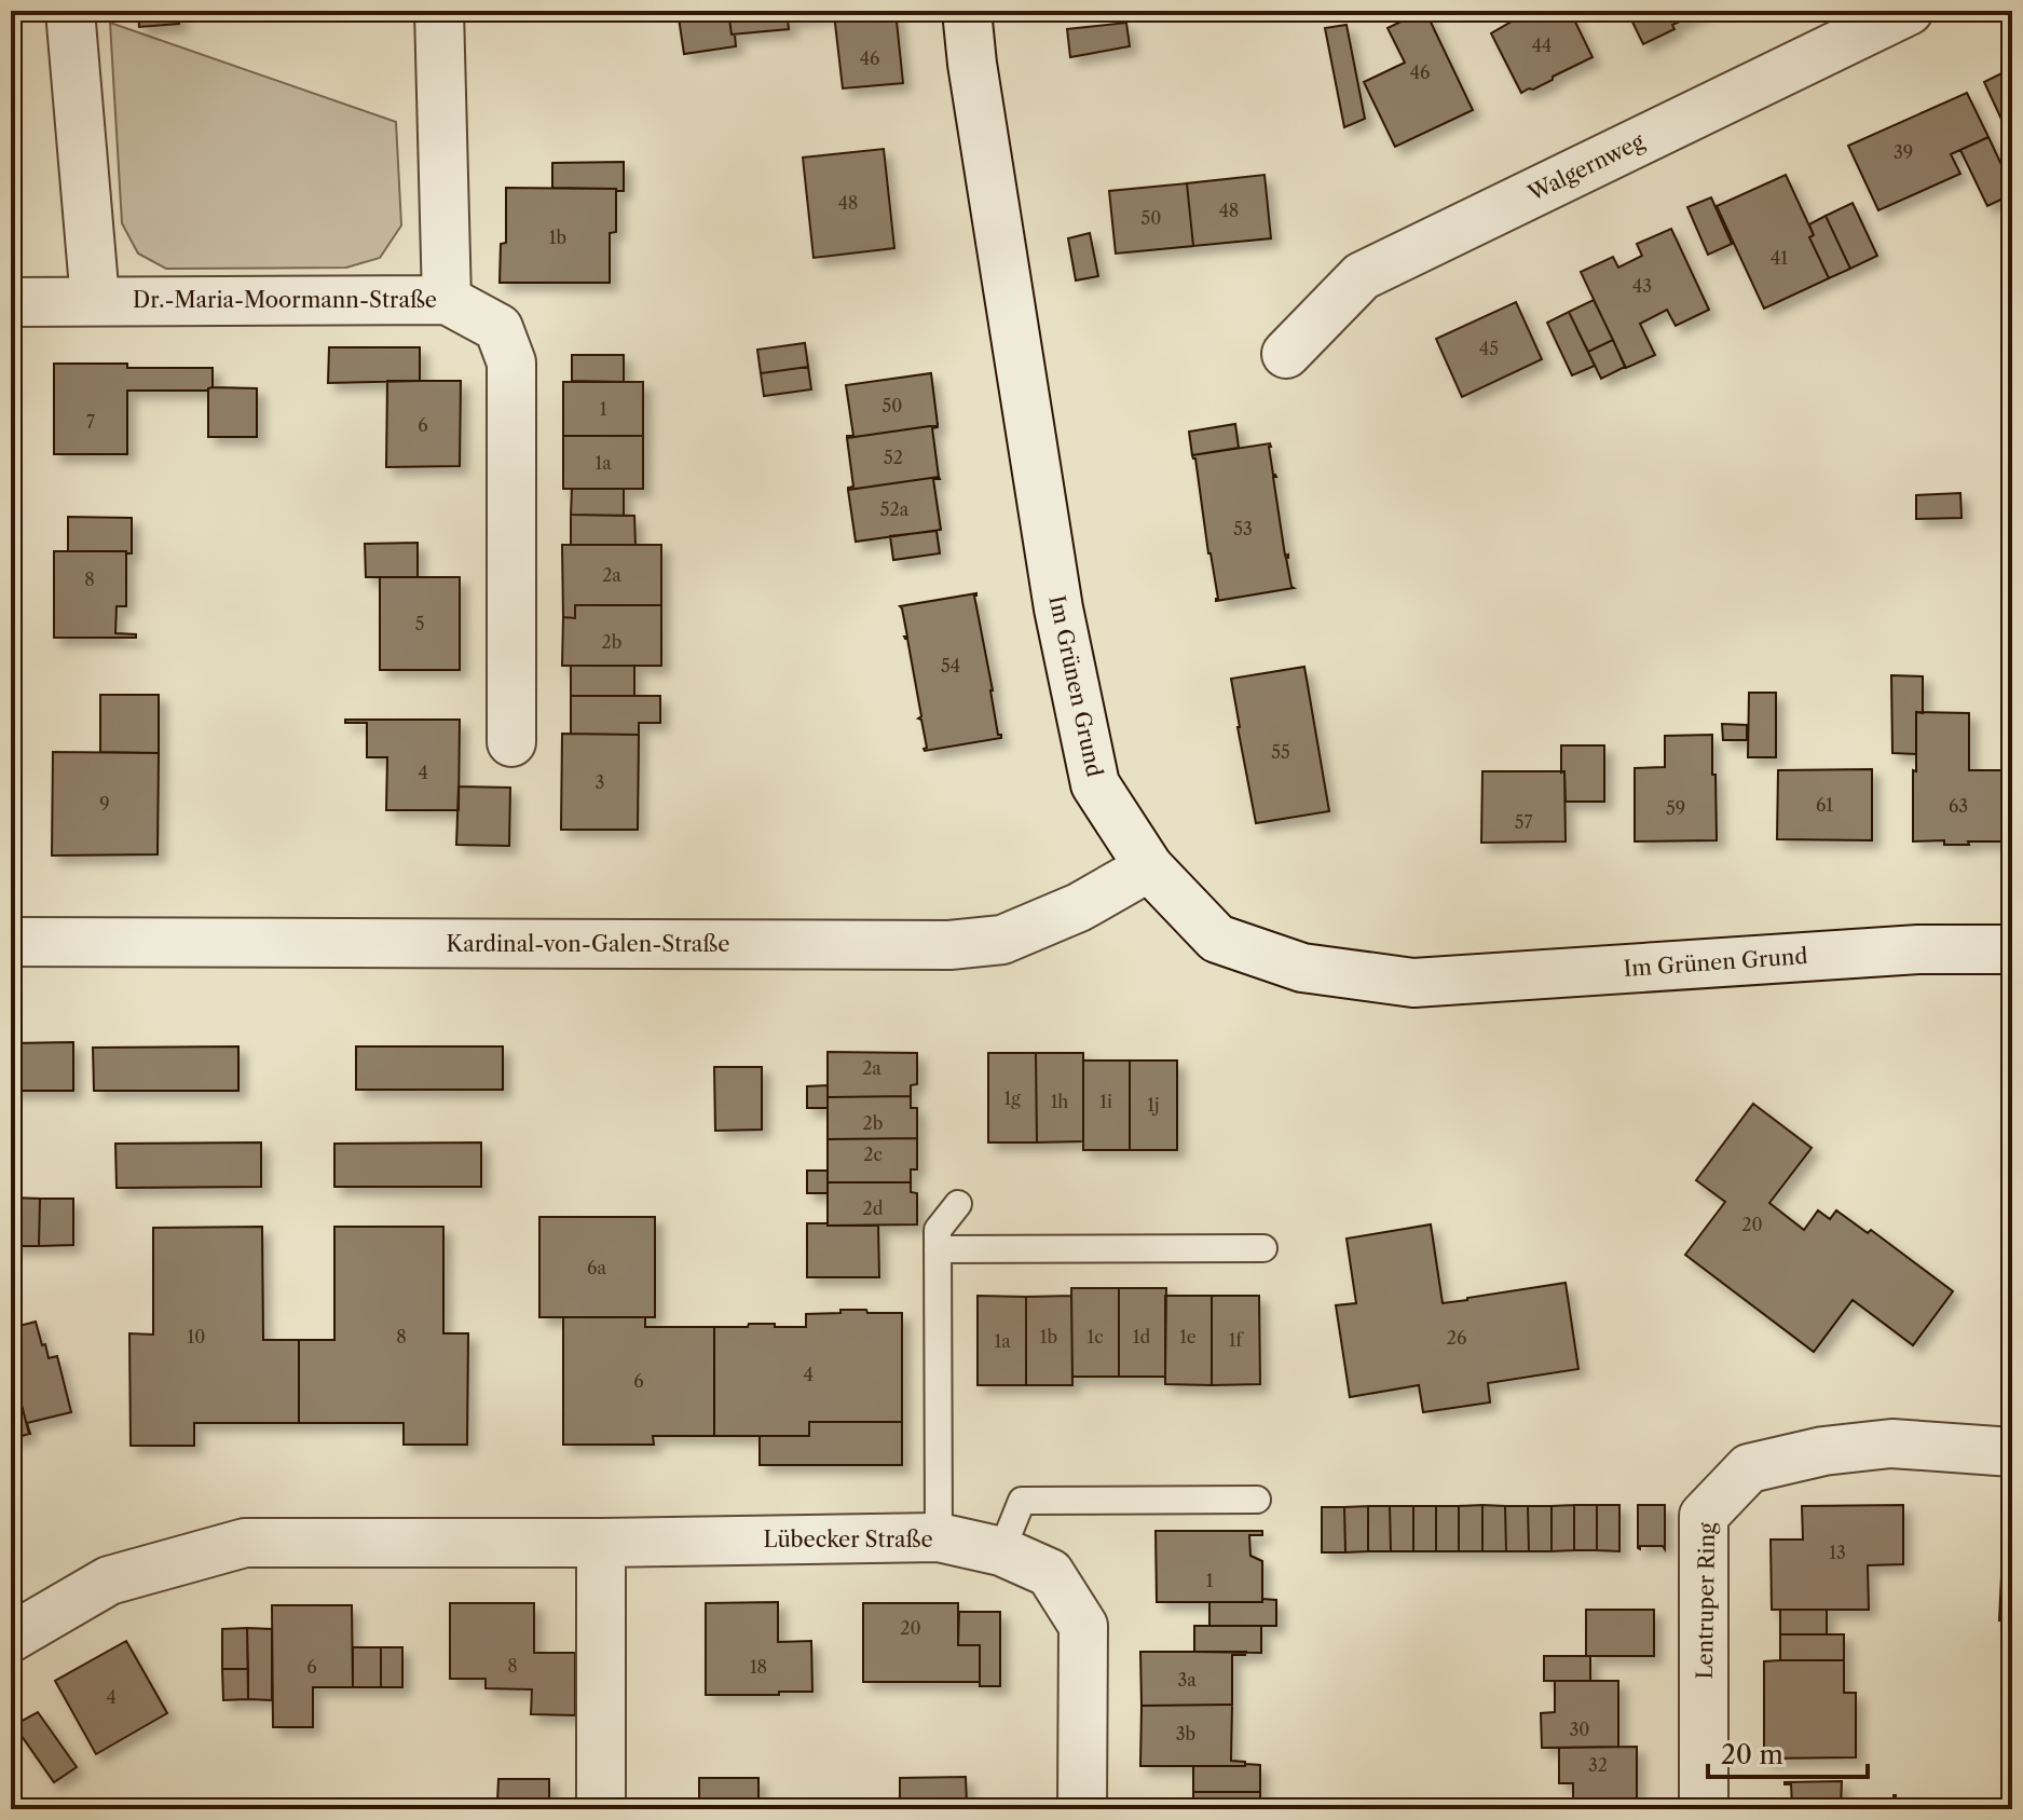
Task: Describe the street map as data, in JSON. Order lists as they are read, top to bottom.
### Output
{
  "streets": {
    "street": [
      "Walgernweg",
      "Dr.-Maria-Moormann-Straße",
      "Im Grünen Grund",
      "Kardinal-von-Galen-Straße",
      "Lübecker Straße",
      "Lentruper Ring"
    ]
  },
  "crossings": [
    ["Im Grünen Grund", "Kardinal-von-Galen-Straße"]
  ],
  "house_numbers": [
    "44",
    "46",
    "46",
    "39",
    "48",
    "48",
    "50",
    "1b",
    "41",
    "43",
    "45",
    "50",
    "1",
    "7",
    "6",
    "52",
    "1a",
    "52a",
    "53",
    "2a",
    "8",
    "5",
    "2b",
    "54",
    "55",
    "4",
    "3",
    "9",
    "61",
    "63",
    "59",
    "57",
    "2a",
    "1g",
    "1h",
    "1i",
    "1j",
    "2b",
    "2c",
    "2d",
    "20",
    "6a",
    "10",
    "8",
    "1b",
    "1c",
    "1d",
    "1e",
    "26",
    "1f",
    "1a",
    "4",
    "6",
    "13",
    "1",
    "20",
    "8",
    "6",
    "18",
    "3a",
    "4",
    "30",
    "3b",
    "32"
  ],
  "scale_bar": "20 m"
}
